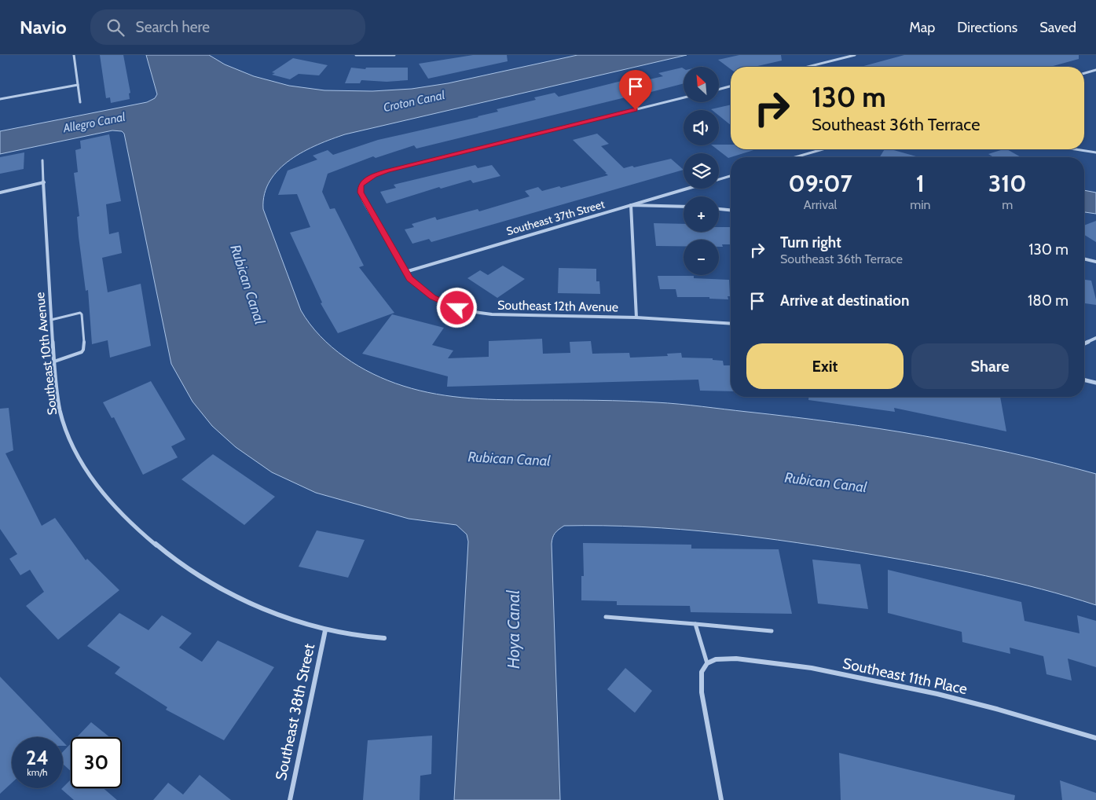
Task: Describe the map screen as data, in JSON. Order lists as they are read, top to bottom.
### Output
{
  "streets": {
    "street": [
      "Southeast 37th Street",
      "Southeast 12th Avenue",
      "Southeast 10th Avenue",
      "Southeast 11th Place",
      "Southeast 38th Street"
    ]
  },
  "crossings": [
    ["Southeast 37th Street", "Southeast 12th Avenue"],
    ["Southeast 10th Avenue", "Southeast 38th Street"]
  ],
  "water": [
    "Croton Canal",
    "Allegro Canal",
    "Rubican Canal",
    "Hoya Canal"
  ],
  "north": "top left",
  "page": {
    "header": "Navio",
    "search": "Search here",
    "nav": ["Map", "Directions", "Saved"],
    "map_buttons": ["+", "−"],
    "turn": ["130 m", "Southeast 36th Terrace"],
    "eta": [
      "09:07",
      "Arrival",
      "1",
      "min",
      "310",
      "m"
    ],
    "list": [
      {
        "name": "Turn right",
        "note": "Southeast 36th Terrace",
        "value": "130 m"
      },
      {
        "name": "Arrive at destination",
        "value": "180 m"
      }
    ],
    "buttons": ["Exit", "Share"],
    "speed": "24 km/h",
    "limit": "30"
  }
}
